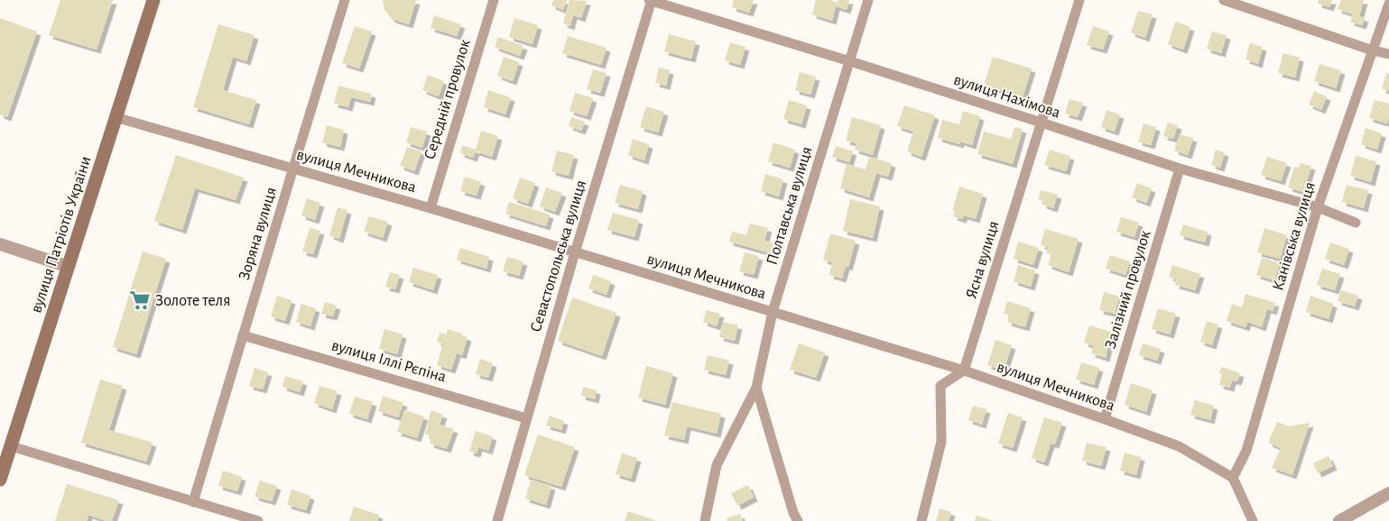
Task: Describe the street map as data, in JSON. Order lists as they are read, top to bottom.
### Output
{
  "streets": {
    "main road": ["вулиця Патріотів України"],
    "street": [
      "вулиця Нахімова",
      "Середній провулок",
      "вулиця Мечникова",
      "Полтавська вулиця",
      "Зоряна вулиця",
      "Канівська вулиця",
      "Севастопольська вулиця",
      "Ясна вулиця",
      "Залізний провулок",
      "вулиця Іллі Рєпіна"
    ]
  },
  "crossings": [
    ["вулиця Нахімова", "Полтавська вулиця"],
    ["вулиця Нахімова", "Канівська вулиця"],
    ["вулиця Нахімова", "Севастопольська вулиця"],
    ["вулиця Нахімова", "Ясна вулиця"],
    ["вулиця Нахімова", "Залізний провулок"],
    ["Середній провулок", "вулиця Мечникова"],
    ["вулиця Мечникова", "Полтавська вулиця"],
    ["вулиця Мечникова", "Зоряна вулиця"],
    ["вулиця Мечникова", "вулиця Патріотів України"],
    ["вулиця Мечникова", "Канівська вулиця"],
    ["вулиця Мечникова", "Севастопольська вулиця"],
    ["вулиця Мечникова", "Ясна вулиця"],
    ["вулиця Мечникова", "Залізний провулок"],
    ["Зоряна вулиця", "вулиця Іллі Рєпіна"],
    ["Севастопольська вулиця", "вулиця Іллі Рєпіна"]
  ],
  "places": {
    "supermarket": ["Золоте теля"]
  }
}
